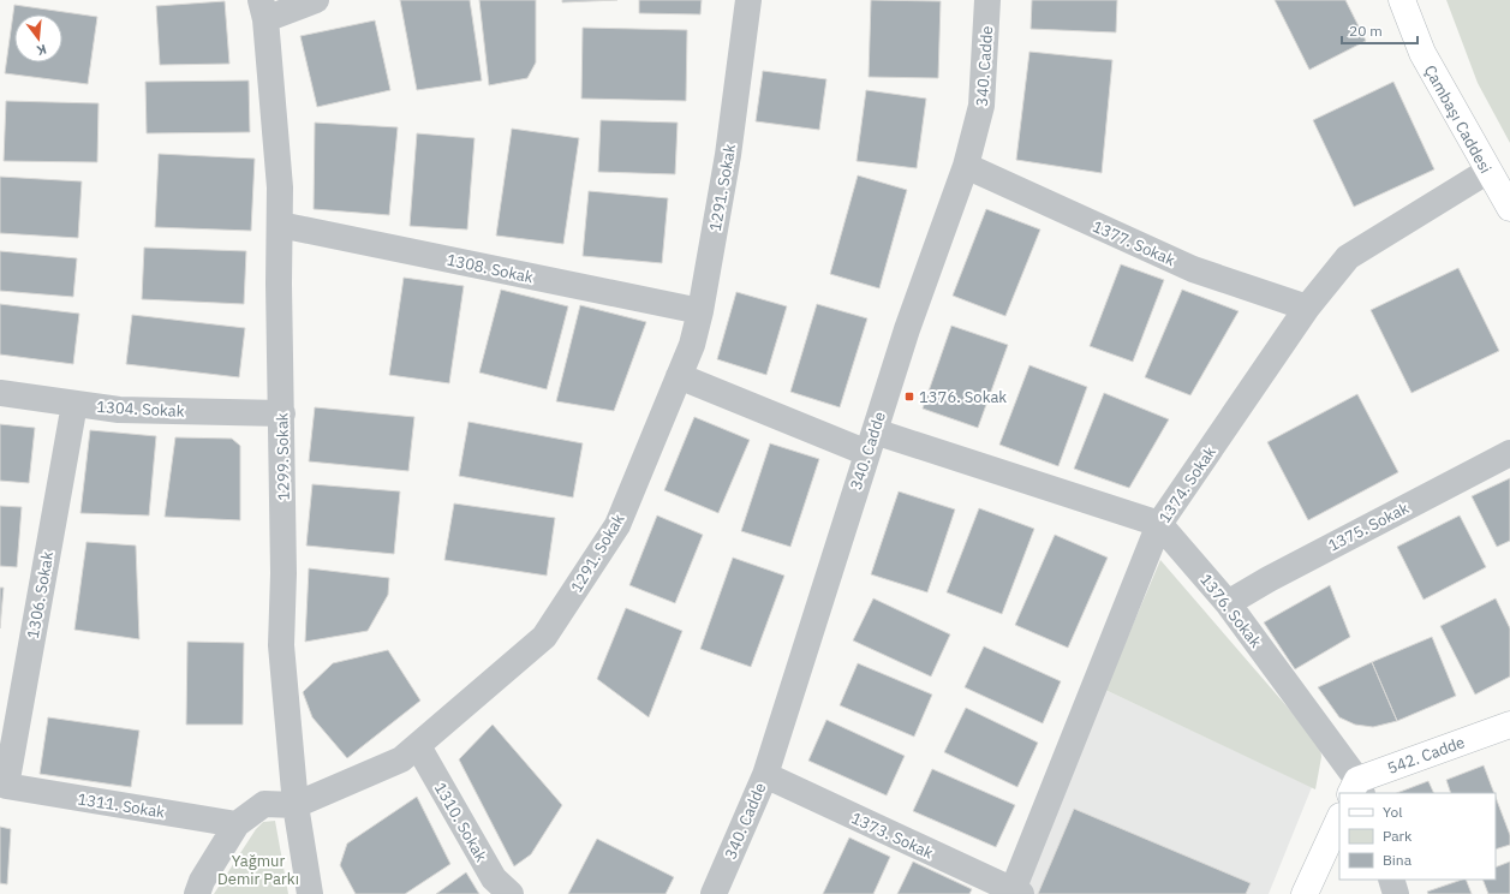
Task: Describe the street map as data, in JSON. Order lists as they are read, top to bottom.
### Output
{
  "streets": {
    "street": [
      "340. Cadde",
      "Çambaşı Caddesi",
      "1291. Sokak",
      "1377. Sokak",
      "1308. Sokak",
      "1304. Sokak",
      "1299. Sokak",
      "1374. Sokak",
      "1375. Sokak",
      "1306. Sokak",
      "1376. Sokak",
      "542. Cadde",
      "1311. Sokak",
      "1310. Sokak",
      "1373. Sokak"
    ]
  },
  "crossings": [
    ["340. Cadde", "1377. Sokak"],
    ["340. Cadde", "1373. Sokak"],
    ["Çambaşı Caddesi", "1374. Sokak"],
    ["1291. Sokak", "1308. Sokak"],
    ["1291. Sokak", "1299. Sokak"],
    ["1291. Sokak", "1311. Sokak"],
    ["1291. Sokak", "1310. Sokak"],
    ["1377. Sokak", "1374. Sokak"],
    ["1308. Sokak", "1299. Sokak"],
    ["1304. Sokak", "1299. Sokak"],
    ["1304. Sokak", "1306. Sokak"],
    ["1374. Sokak", "1376. Sokak"],
    ["1374. Sokak", "1373. Sokak"],
    ["1375. Sokak", "1376. Sokak"],
    ["1306. Sokak", "1311. Sokak"],
    ["1376. Sokak", "542. Cadde"]
  ],
  "parks": ["Yağmur Demir Parkı"],
  "places": {
    "transit": ["1376. Sokak"]
  },
  "legend": ["Yol", "Park", "Bina"],
  "scale_bar": "20 m",
  "north": "bottom"
}
